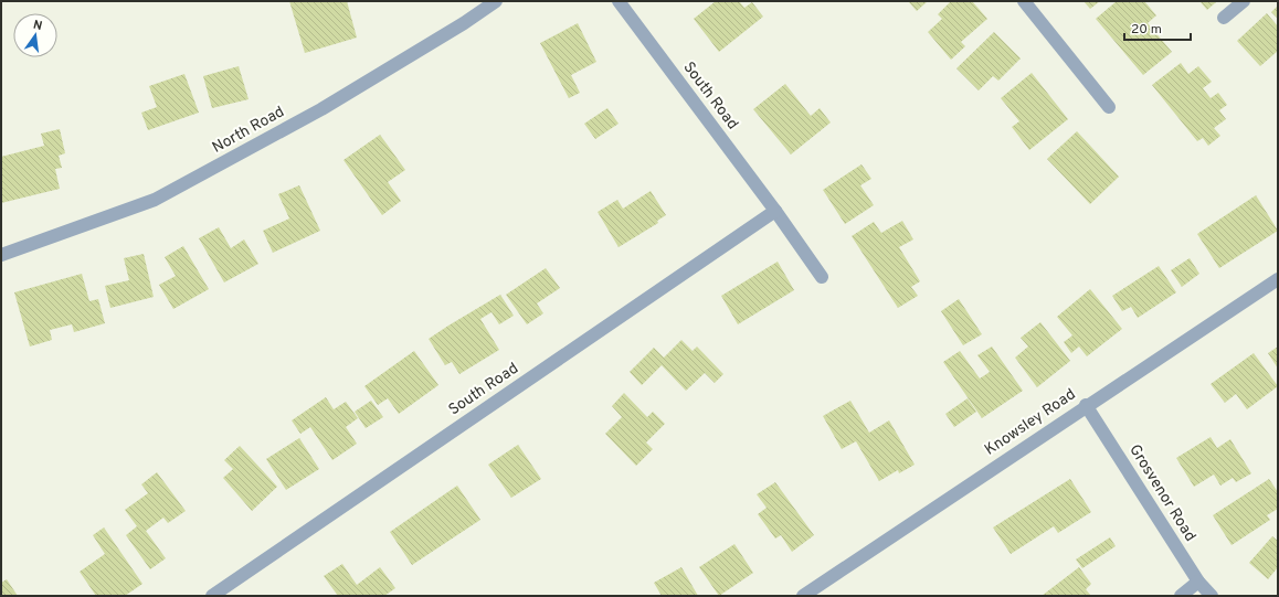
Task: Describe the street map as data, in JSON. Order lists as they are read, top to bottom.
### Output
{
  "streets": {
    "street": [
      "South Road",
      "North Road",
      "Knowsley Road",
      "Grosvenor Road"
    ]
  },
  "crossings": [
    ["Knowsley Road", "Grosvenor Road"]
  ],
  "scale_bar": "20 m",
  "north": "top"
}
